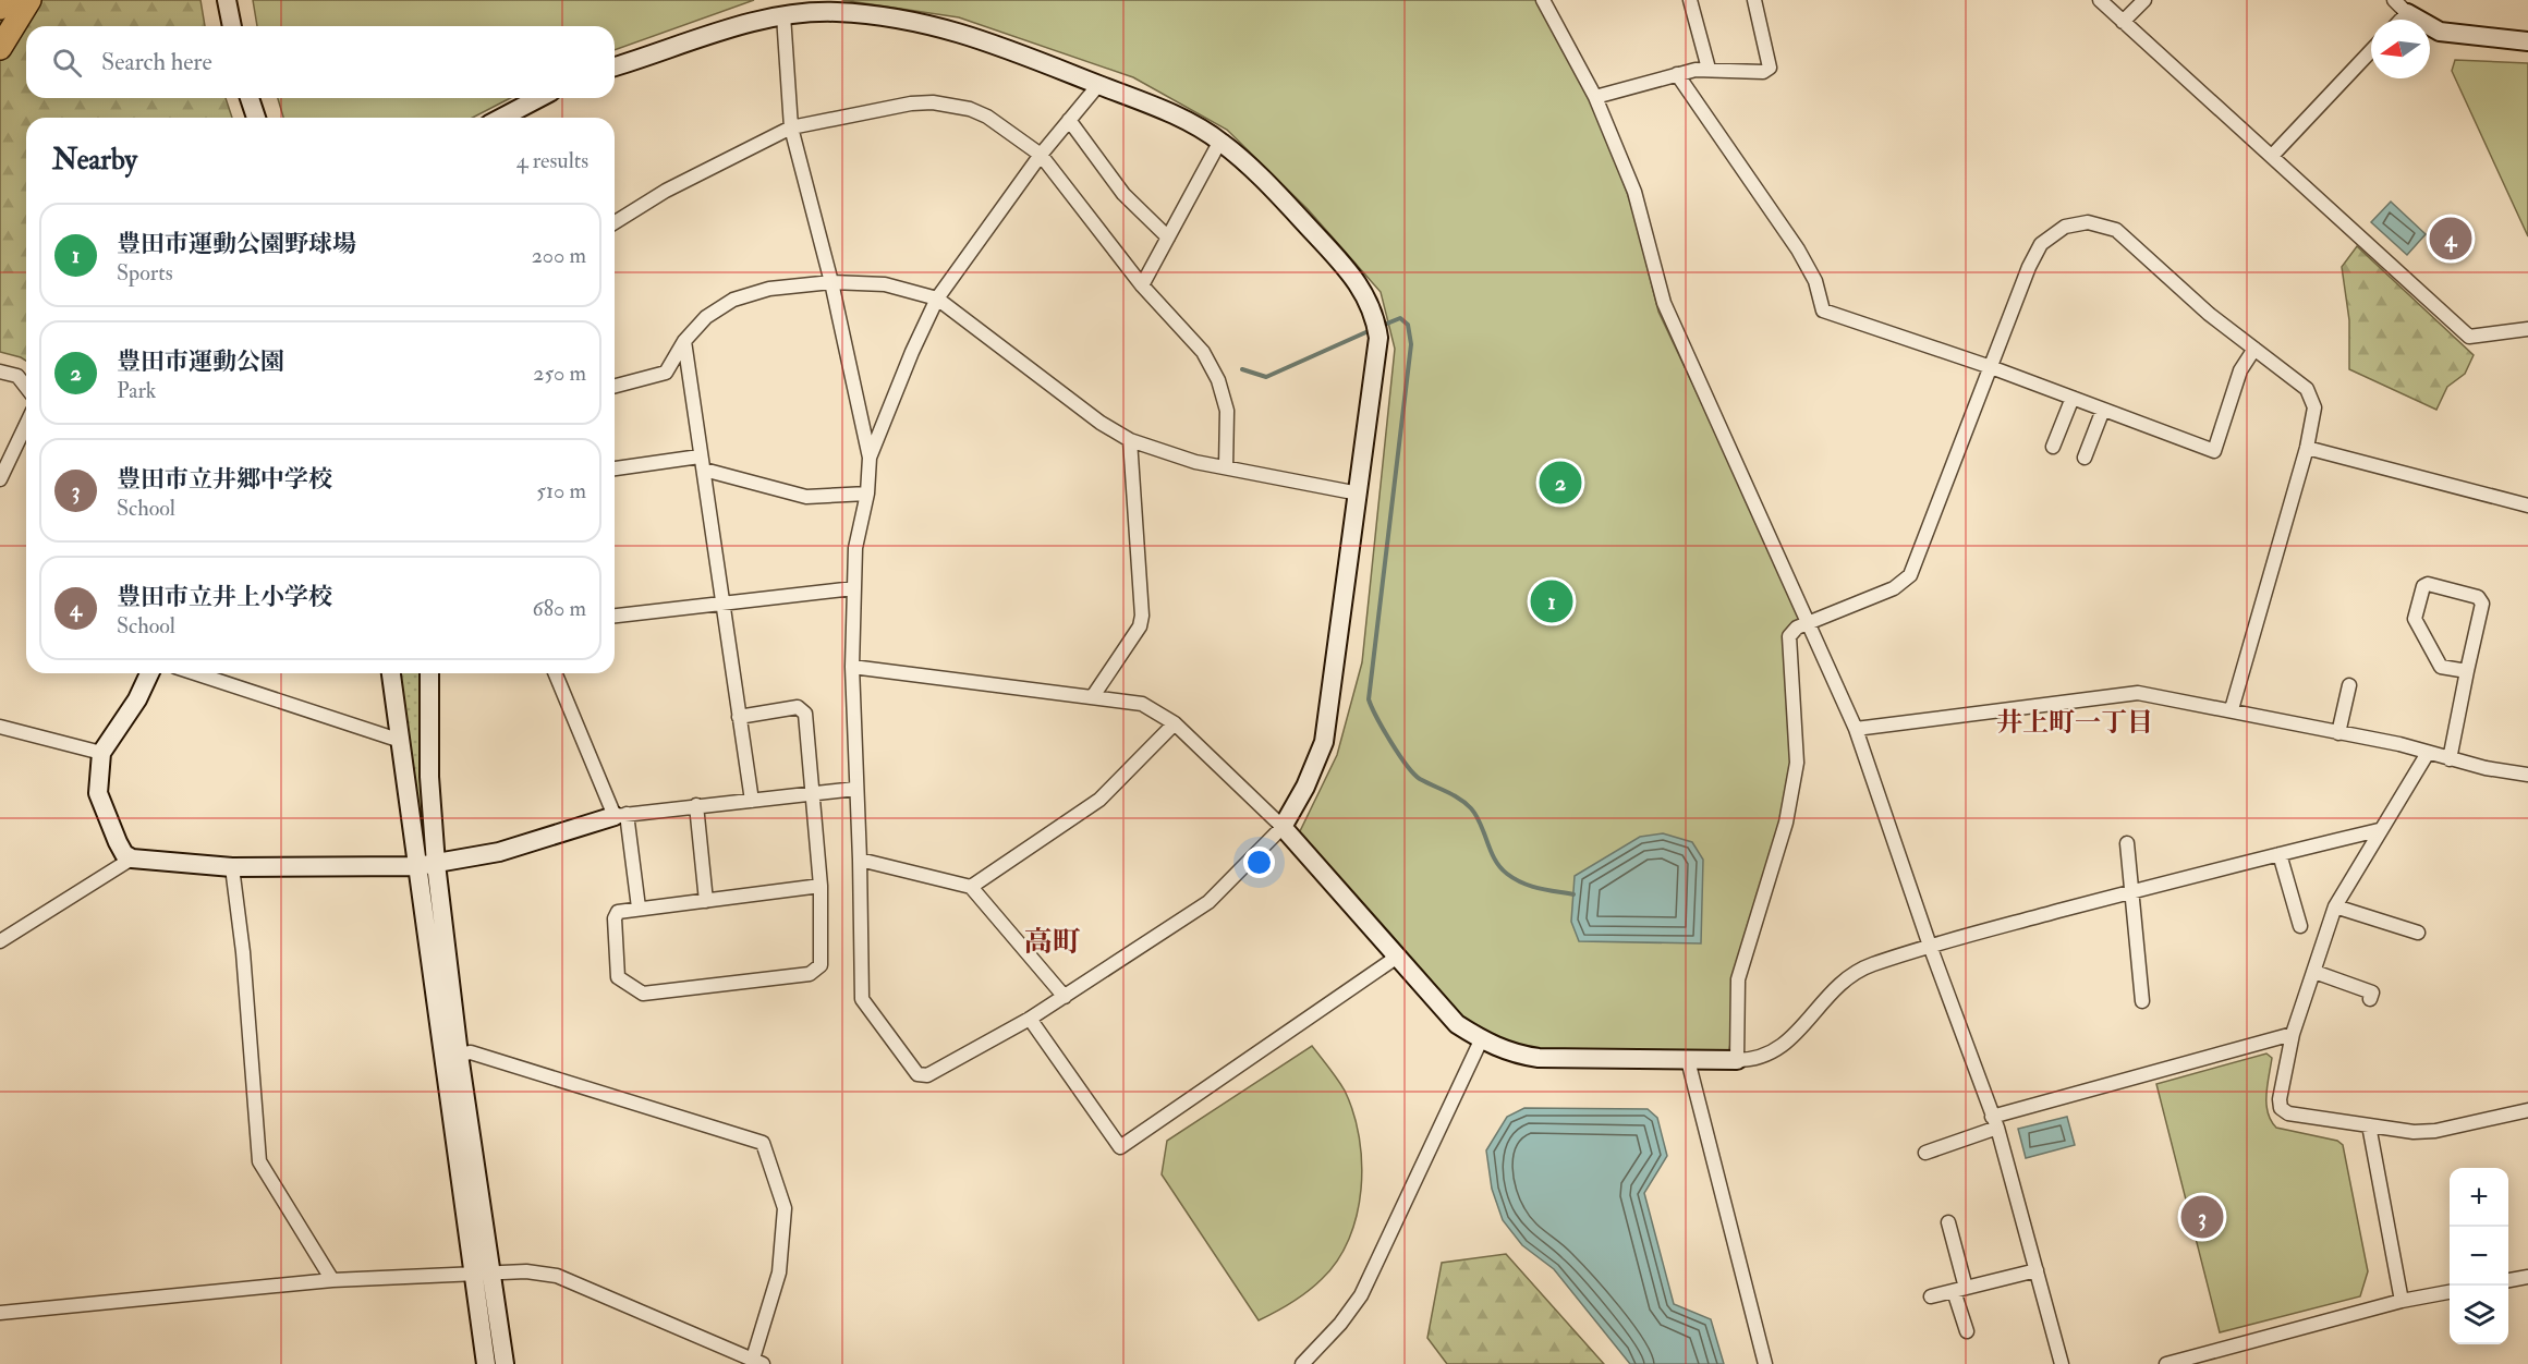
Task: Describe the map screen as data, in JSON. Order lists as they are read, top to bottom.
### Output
{
  "districts": ["井上町一丁目", "高町"],
  "north": "left",
  "page": {
    "search": "Search here",
    "heading": ["Nearby", "4 results"],
    "list": [
      {
        "mark": "1",
        "name": "豊田市運動公園野球場",
        "note": "Sports",
        "value": "200 m"
      },
      {
        "mark": "2",
        "name": "豊田市運動公園",
        "note": "Park",
        "value": "250 m"
      },
      {
        "mark": "3",
        "name": "豊田市立井郷中学校",
        "note": "School",
        "value": "510 m"
      },
      {
        "mark": "4",
        "name": "豊田市立井上小学校",
        "note": "School",
        "value": "680 m"
      }
    ],
    "pins": [
      "4",
      "2",
      "1",
      "3"
    ],
    "map_buttons": ["+", "−"]
  }
}
